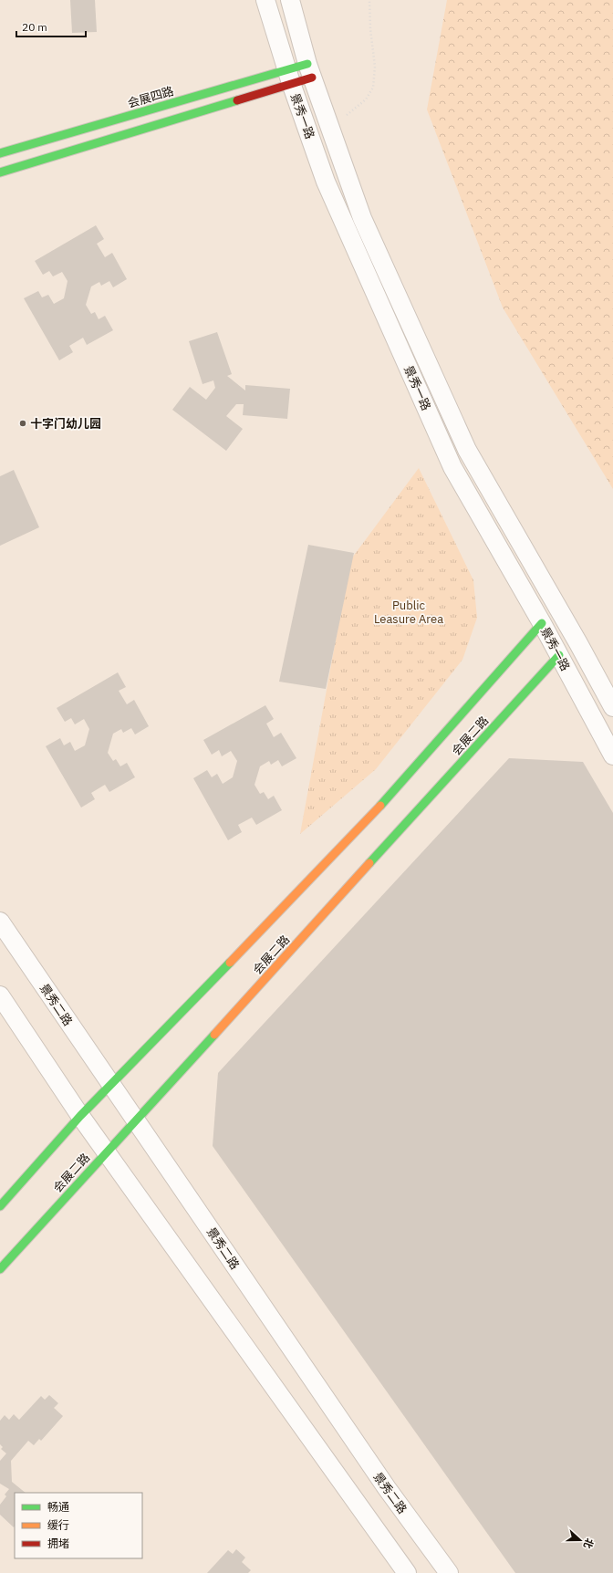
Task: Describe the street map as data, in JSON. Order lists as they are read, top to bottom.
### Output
{
  "streets": {
    "main road": ["会展四路", "会展二路"],
    "street": ["景秀一路", "景秀二路"]
  },
  "crossings": [
    ["会展四路", "景秀一路"],
    ["景秀一路", "会展二路"],
    ["会展二路", "景秀二路"]
  ],
  "parks": ["Public Leasure Area"],
  "places": ["十字门幼儿园"],
  "legend": ["畅通", "缓行", "拥堵"],
  "scale_bar": "20 m",
  "north": "right"
}
